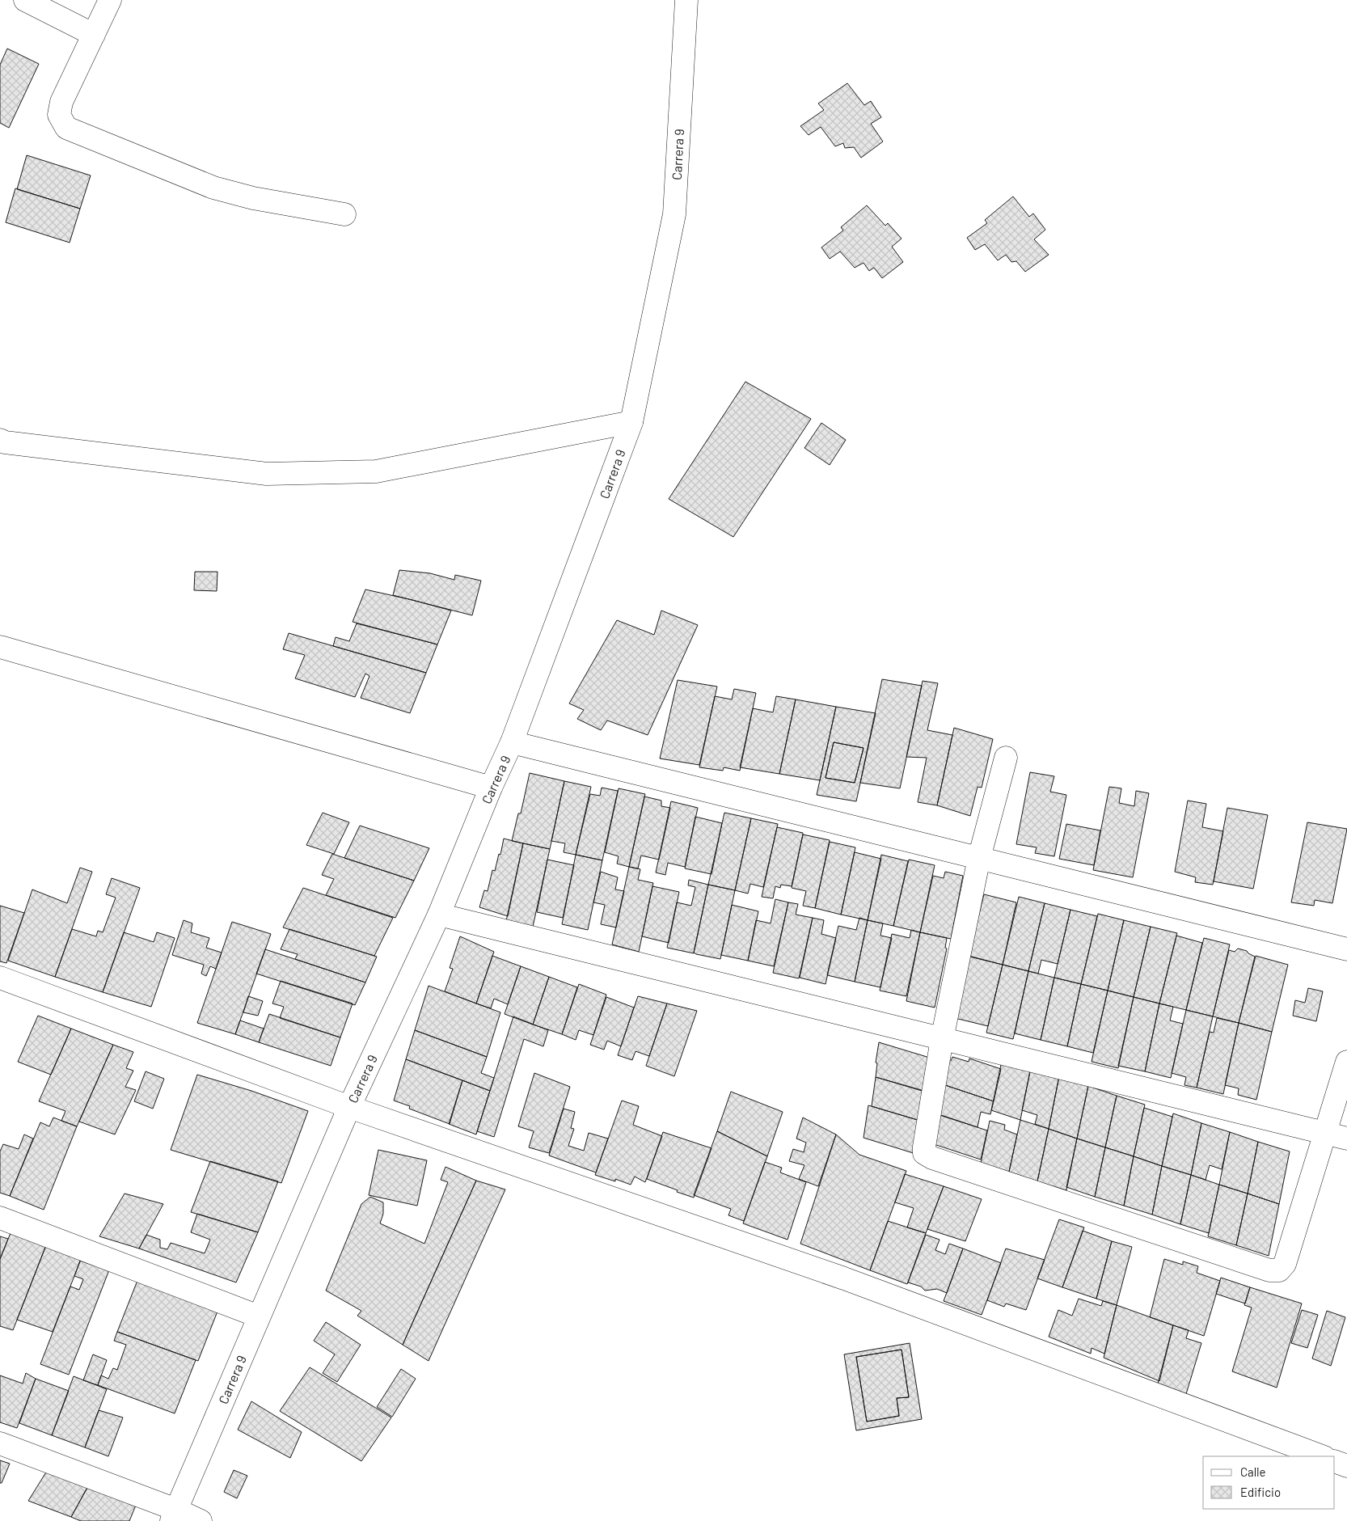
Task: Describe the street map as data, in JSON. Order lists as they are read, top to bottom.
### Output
{
  "streets": {
    "street": ["Carrera 9"]
  },
  "legend": ["Calle", "Edificio"]
}
